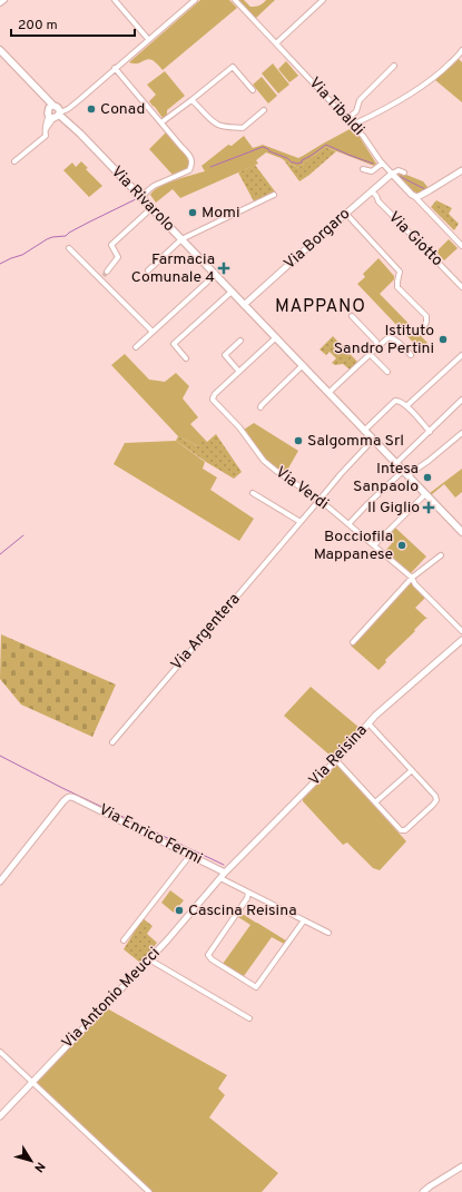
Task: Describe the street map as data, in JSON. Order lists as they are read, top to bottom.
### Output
{
  "streets": {
    "main road": ["Via Rivarolo"],
    "street": [
      "Via Tibaldi",
      "Via Borgaro",
      "Via Giotto",
      "Via Verdi",
      "Via Argentera",
      "Via Reisina",
      "Via Enrico Fermi",
      "Via Antonio Meucci"
    ]
  },
  "crossings": [
    ["Via Tibaldi", "Via Borgaro"],
    ["Via Borgaro", "Via Giotto"],
    ["Via Verdi", "Via Argentera"],
    ["Via Reisina", "Via Enrico Fermi"],
    ["Via Reisina", "Via Antonio Meucci"]
  ],
  "districts": ["MAPPANO"],
  "places": {
    "other": [
      "Conad",
      "Momi",
      "Istituto Sandro Pertini",
      "Salgomma Srl",
      "Intesa Sanpaolo",
      "Bocciofila Mappanese",
      "Cascina Reisina"
    ],
    "health": ["Farmacia Comunale 4", "Il Giglio"]
  },
  "scale_bar": "200 m",
  "north": "bottom right"
}
